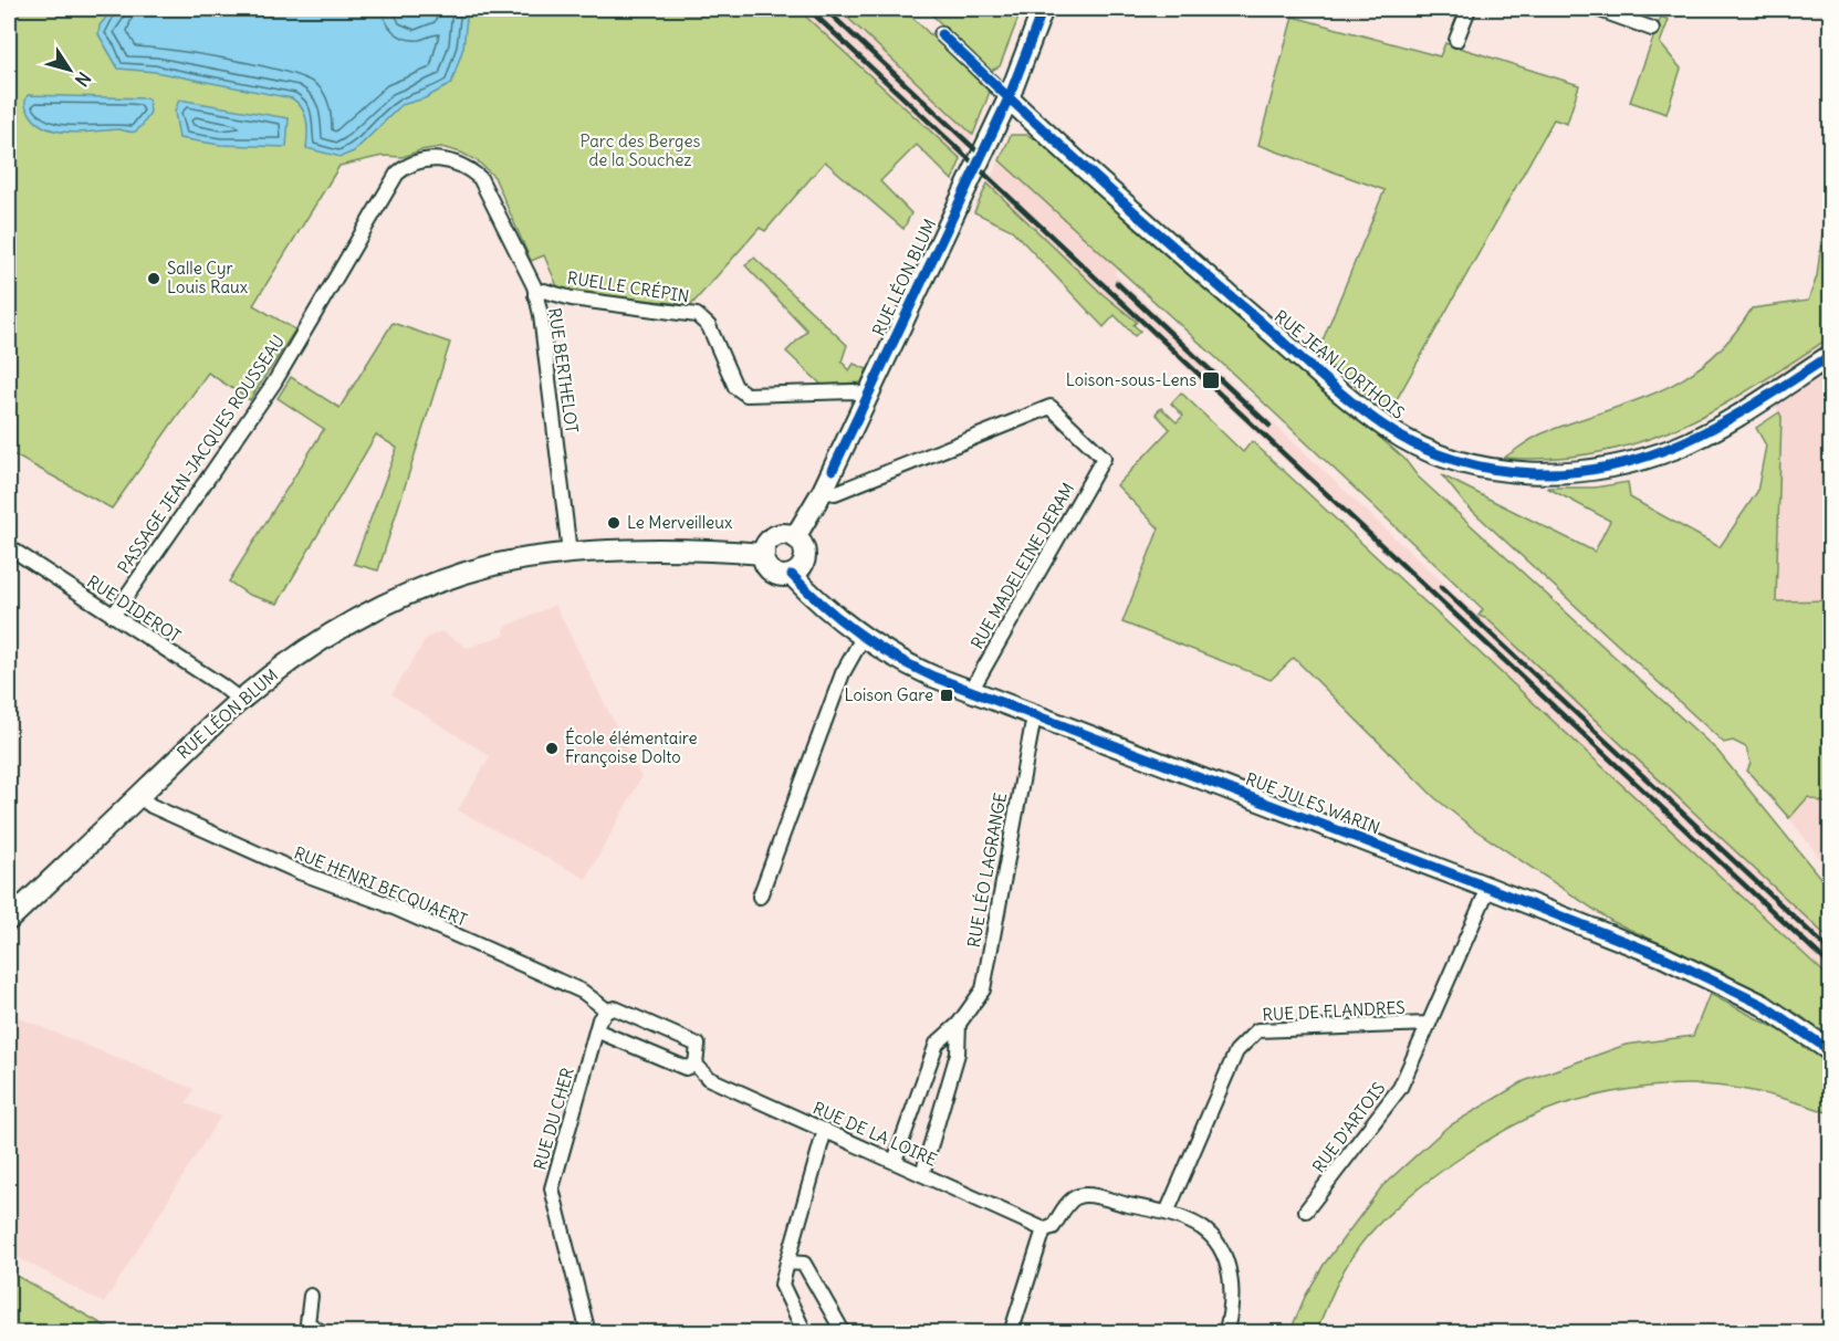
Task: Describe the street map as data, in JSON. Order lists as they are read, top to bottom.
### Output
{
  "streets": {
    "street": [
      "RUE LÉON BLUM",
      "RUELLE CRÉPIN",
      "RUE JEAN LORTHOIS",
      "RUE BERTHELOT",
      "PASSAGE JEAN-JACQUES ROUSSEAU",
      "RUE MADELEINE DERAM",
      "RUE DIDEROT",
      "RUE JULES WARIN",
      "RUE LÉO LAGRANGE",
      "RUE HENRI BECQUAERT",
      "RUE DE FLANDRES",
      "RUE DU CHER",
      "RUE D'ARTOIS",
      "RUE DE LA LOIRE"
    ]
  },
  "crossings": [
    ["RUE LÉON BLUM", "RUELLE CRÉPIN"],
    ["RUE LÉON BLUM", "RUE JEAN LORTHOIS"],
    ["RUE LÉON BLUM", "RUE BERTHELOT"],
    ["RUE LÉON BLUM", "RUE MADELEINE DERAM"],
    ["RUE LÉON BLUM", "RUE DIDEROT"],
    ["RUE LÉON BLUM", "RUE JULES WARIN"],
    ["RUE LÉON BLUM", "RUE HENRI BECQUAERT"],
    ["RUELLE CRÉPIN", "RUE BERTHELOT"],
    ["RUE BERTHELOT", "PASSAGE JEAN-JACQUES ROUSSEAU"],
    ["PASSAGE JEAN-JACQUES ROUSSEAU", "RUE DIDEROT"],
    ["RUE MADELEINE DERAM", "RUE JULES WARIN"],
    ["RUE JULES WARIN", "RUE LÉO LAGRANGE"],
    ["RUE JULES WARIN", "RUE DE FLANDRES"],
    ["RUE LÉO LAGRANGE", "RUE DE LA LOIRE"],
    ["RUE DE FLANDRES", "RUE D'ARTOIS"],
    ["RUE DU CHER", "RUE DE LA LOIRE"]
  ],
  "parks": ["Parc des Berges de la Souchez"],
  "places": {
    "other": ["Salle Cyr Louis Raux", "Le Merveilleux", "École élémentaire Françoise Dolto"],
    "transit": ["Loison-sous-Lens", "Loison Gare"]
  },
  "north": "bottom right"
}
